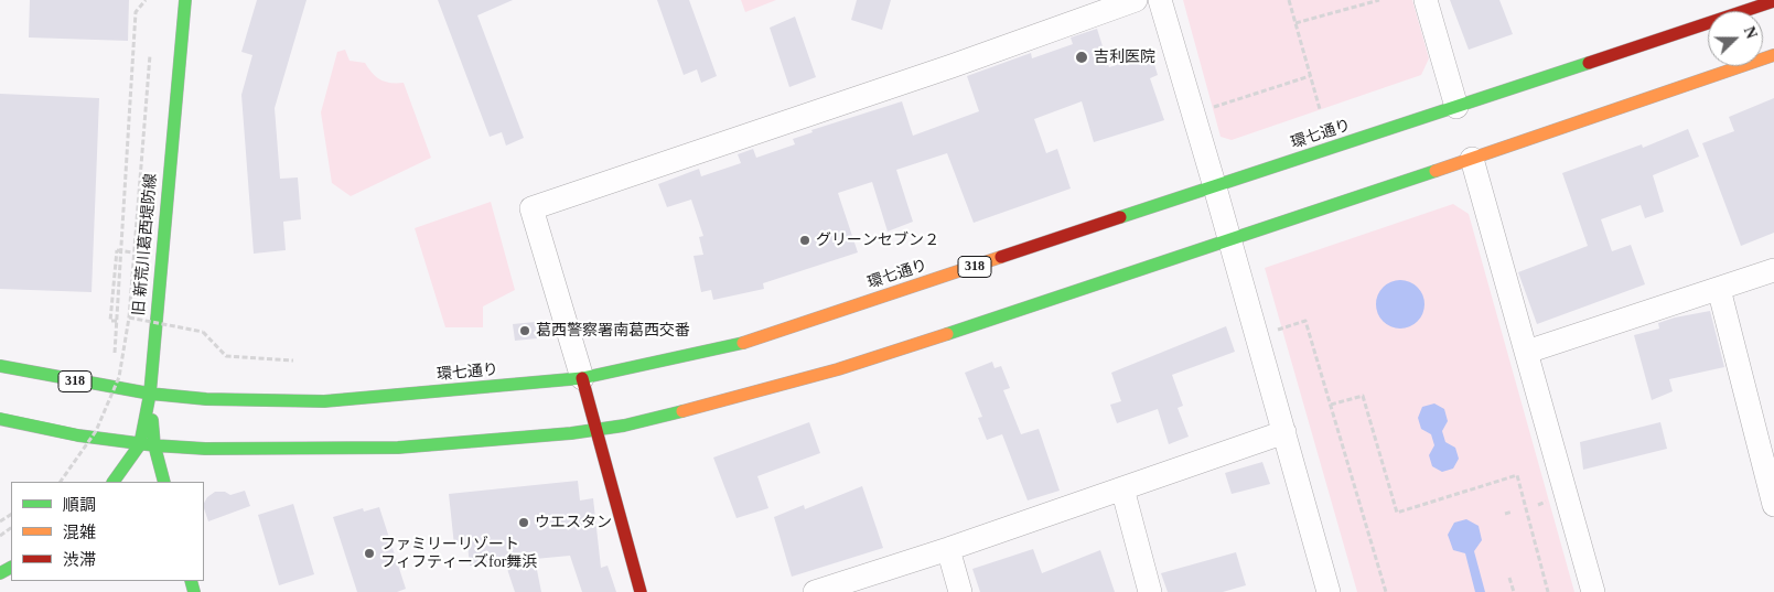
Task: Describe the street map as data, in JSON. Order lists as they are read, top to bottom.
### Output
{
  "streets": {
    "main road": ["環七通り", "旧 新荒川葛西堤防線", "318"]
  },
  "crossings": [
    ["環七通り", "旧 新荒川葛西堤防線"]
  ],
  "places": [
    "吉利医院",
    "グリーンセブン２",
    "葛西警察署南葛西交番",
    "ウエスタン",
    "ファミリーリゾート フィフティーズfor舞浜"
  ],
  "legend": ["順調", "混雑", "渋滞"],
  "north": "right"
}
